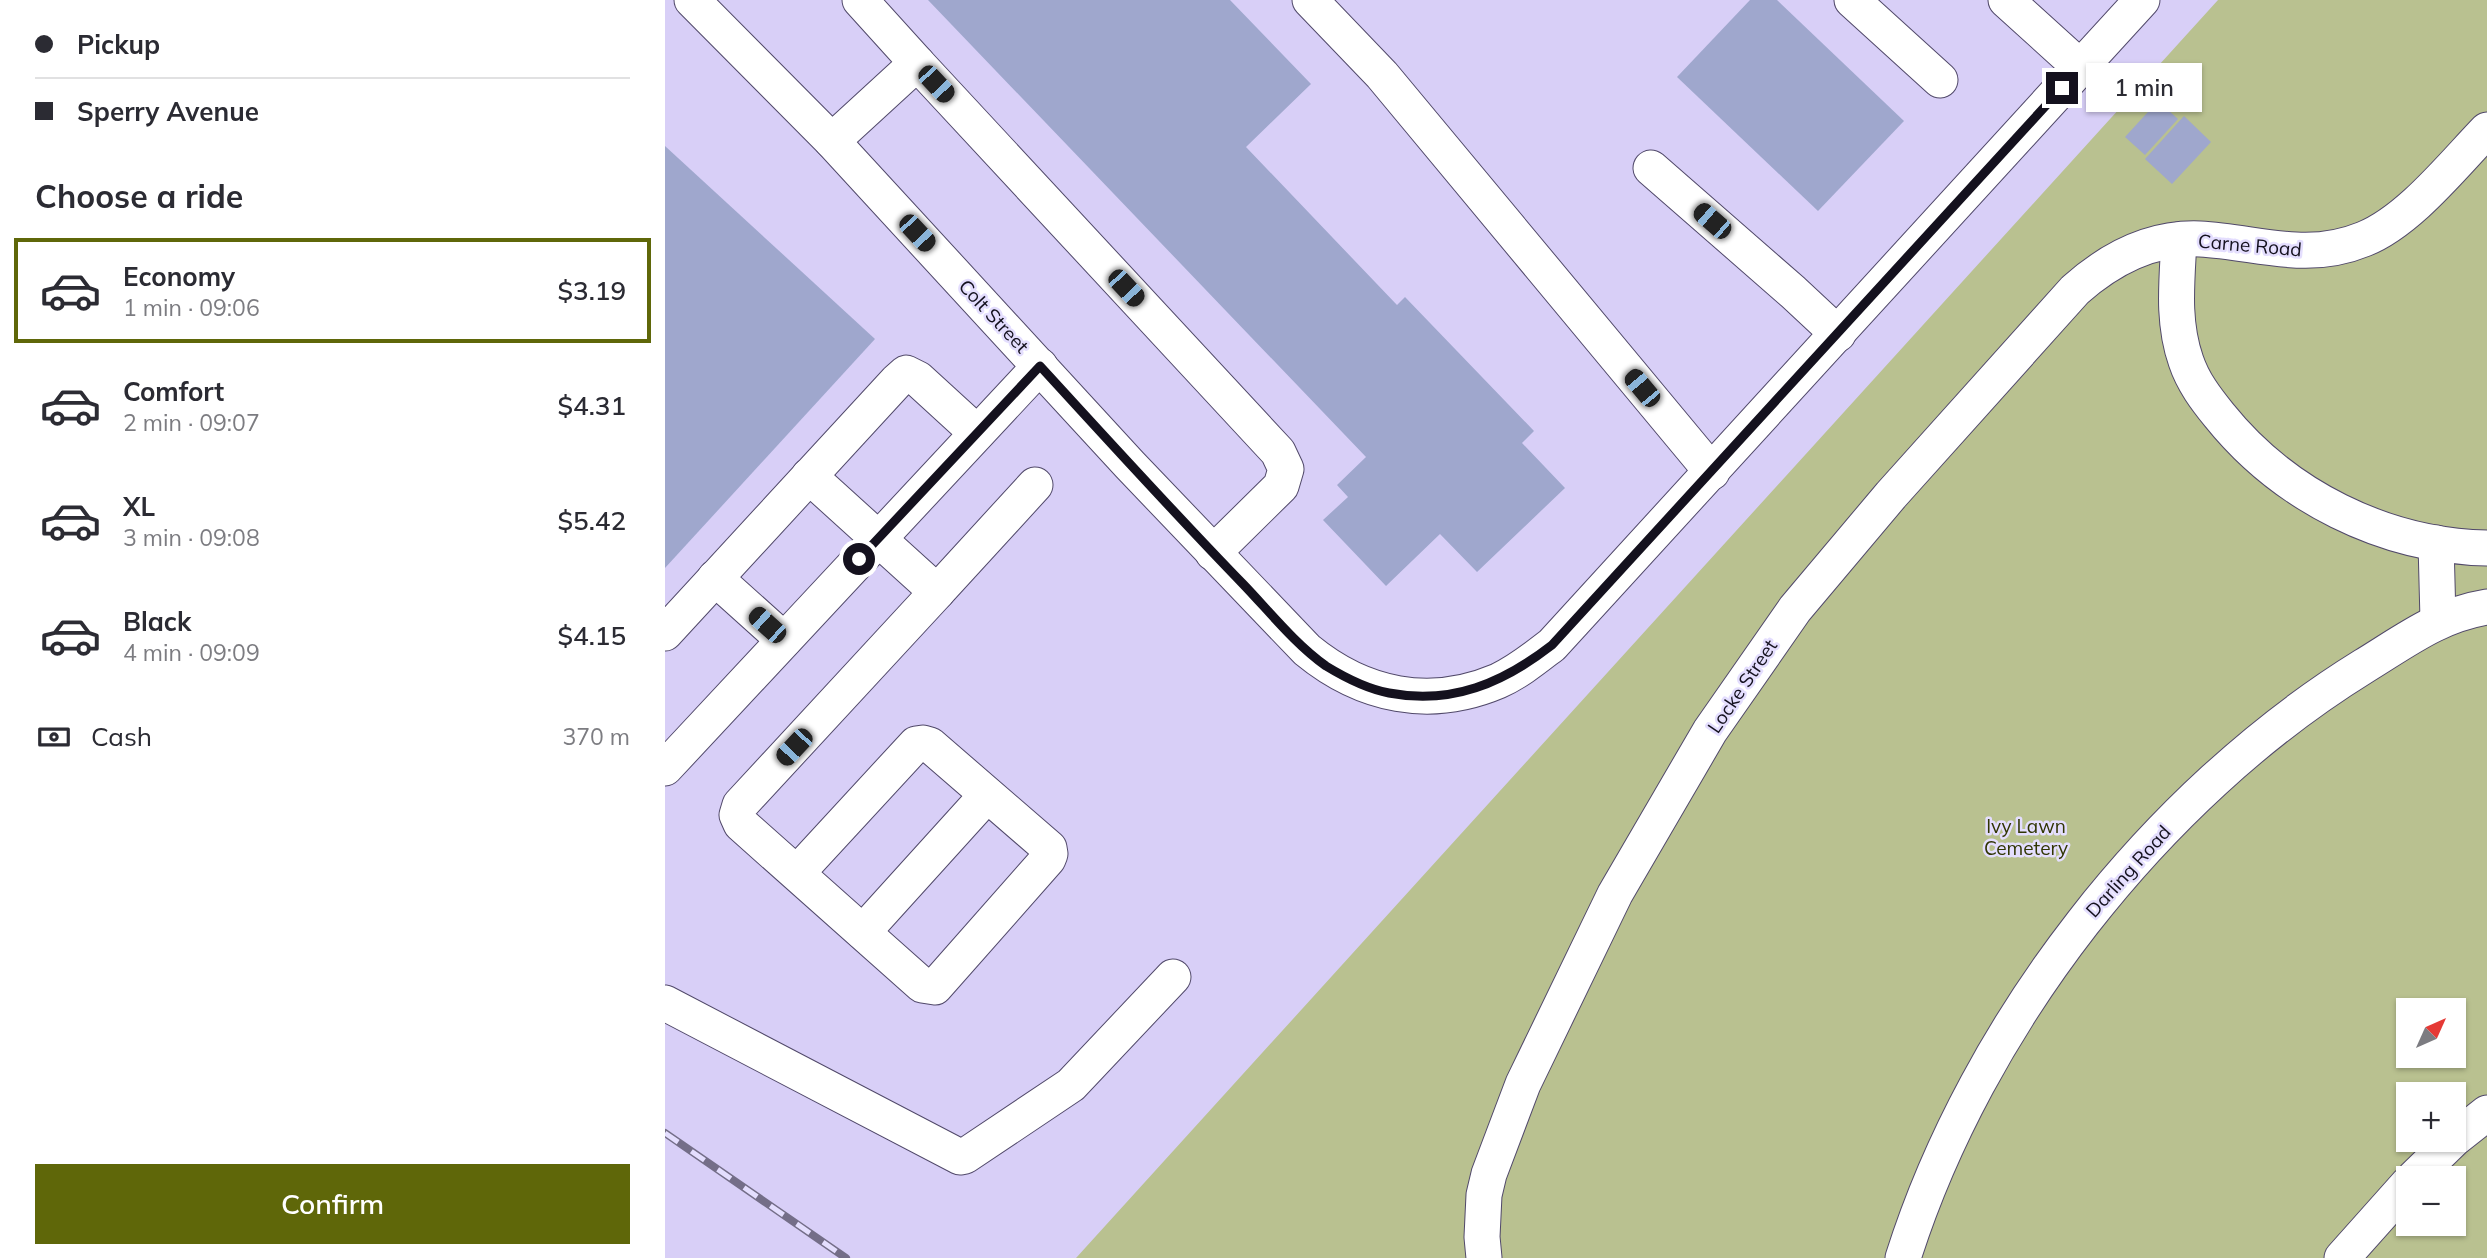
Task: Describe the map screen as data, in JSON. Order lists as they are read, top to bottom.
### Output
{
  "streets": {
    "street": [
      "Carne Road",
      "Colt Street",
      "Locke Street",
      "Darling Road"
    ]
  },
  "crossings": [
    ["Carne Road", "Locke Street"]
  ],
  "parks": ["Ivy Lawn Cemetery"],
  "north": "top right",
  "page": {
    "banner": ["Pickup", "Sperry Avenue"],
    "bubble": "1 min",
    "heading": "Choose a ride",
    "list": [
      {
        "name": "Economy",
        "note": "1 min · 09:06",
        "value": "$3.19"
      },
      {
        "name": "Comfort",
        "note": "2 min · 09:07",
        "value": "$4.31"
      },
      {
        "name": "XL",
        "note": "3 min · 09:08",
        "value": "$5.42"
      },
      {
        "name": "Black",
        "note": "4 min · 09:09",
        "value": "$4.15"
      }
    ],
    "pay": ["Cash", "370 m"],
    "map_buttons": ["+", "−"],
    "buttons": "Confirm"
  }
}
